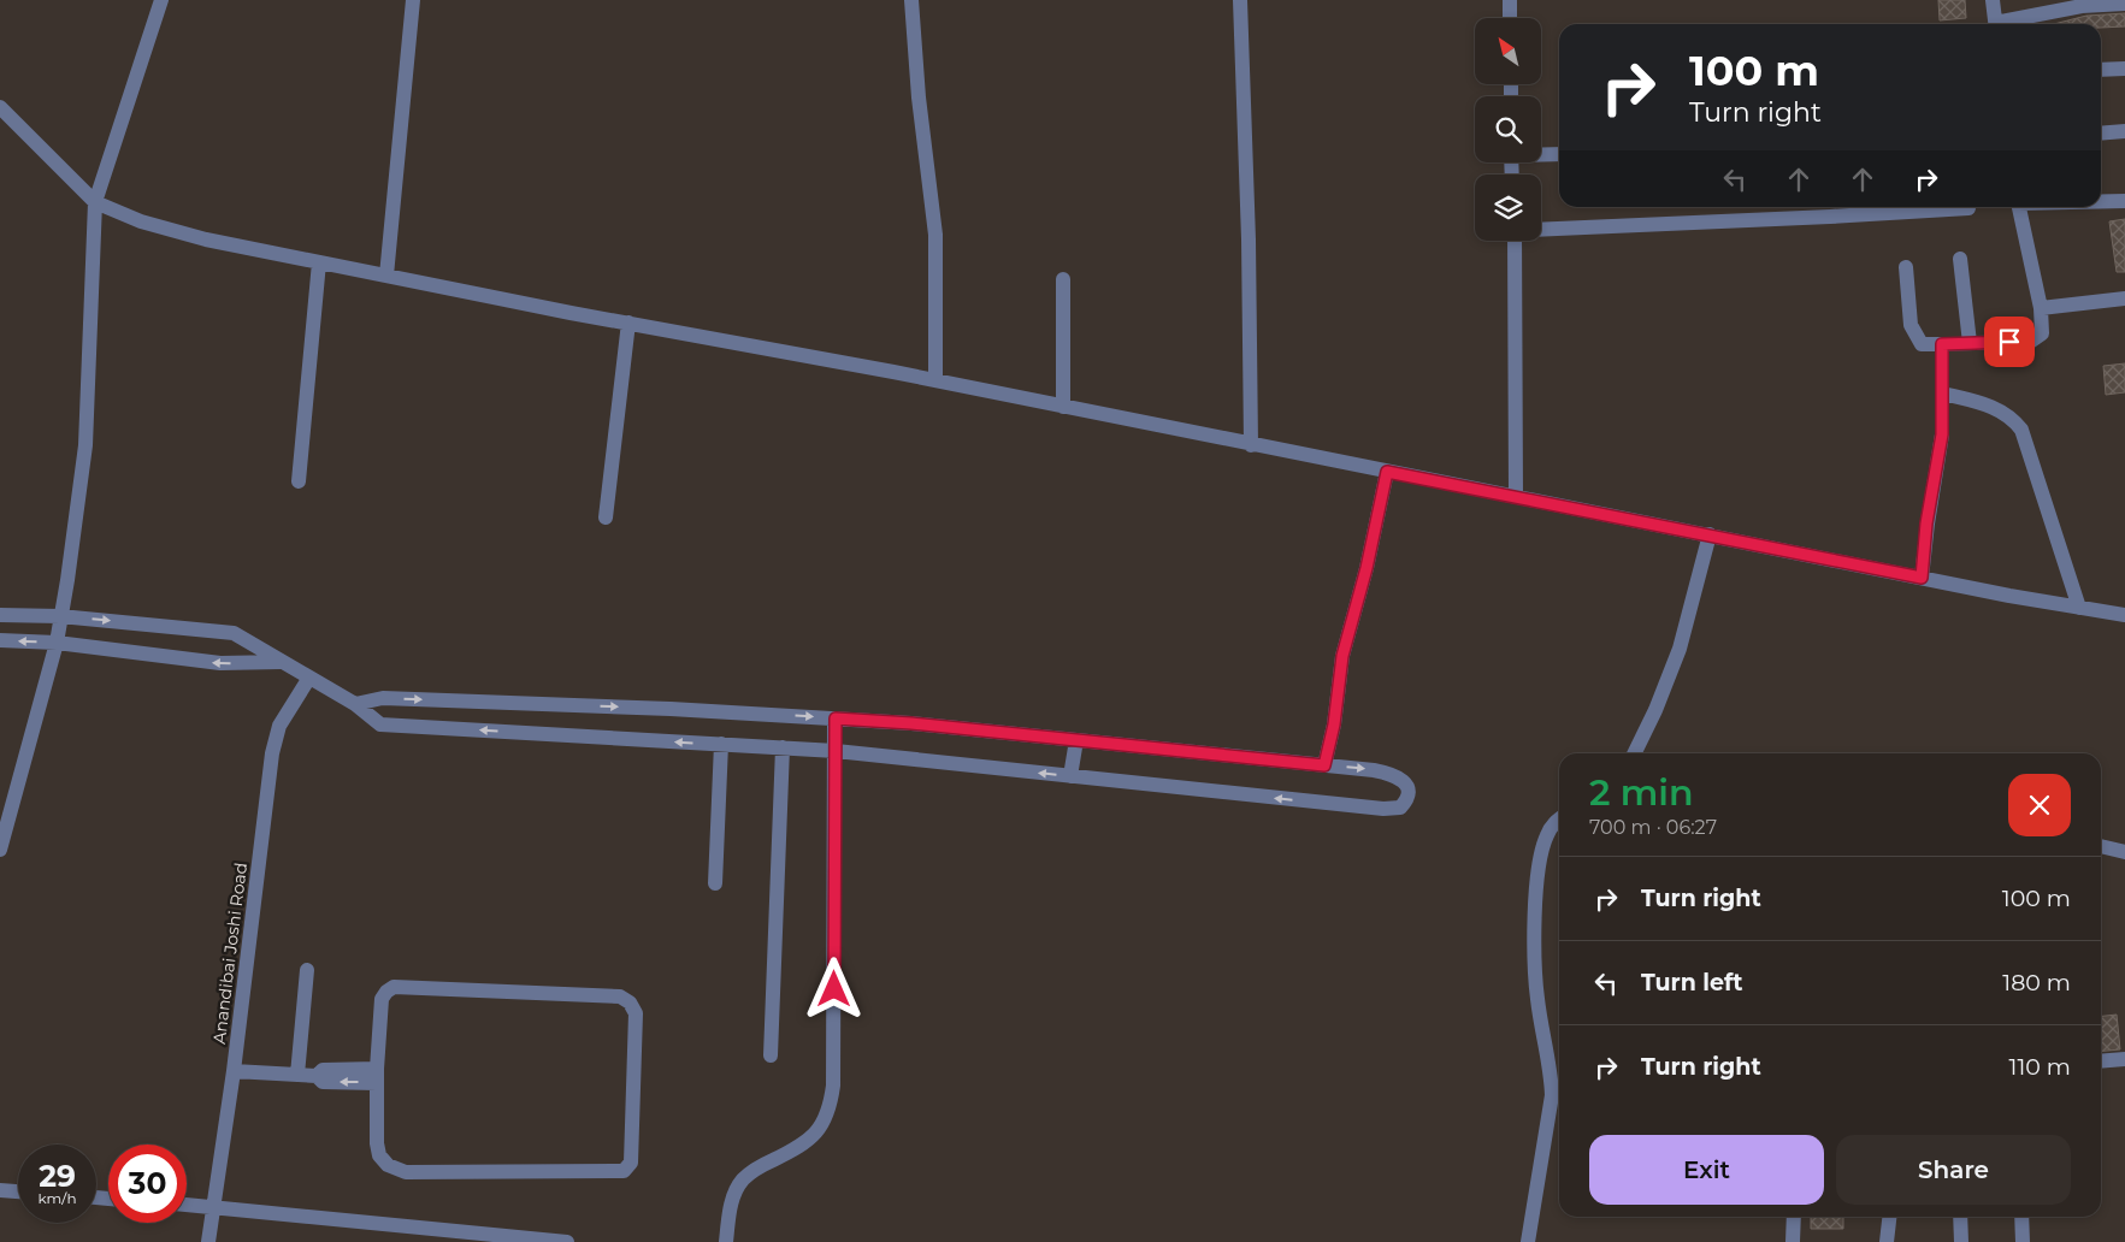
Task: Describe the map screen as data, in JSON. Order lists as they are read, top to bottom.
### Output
{
  "streets": {
    "street": ["Anandibai Joshi Road"]
  },
  "north": "top left",
  "page": {
    "turn": ["100 m", "Turn right"],
    "heading": ["2 min", "700 m · 06:27"],
    "list": [
      {
        "name": "Turn right",
        "value": "100 m"
      },
      {
        "name": "Turn left",
        "value": "180 m"
      },
      {
        "name": "Turn right",
        "value": "110 m"
      }
    ],
    "buttons": ["Exit", "Share"],
    "speed": "29 km/h",
    "limit": "30"
  }
}
